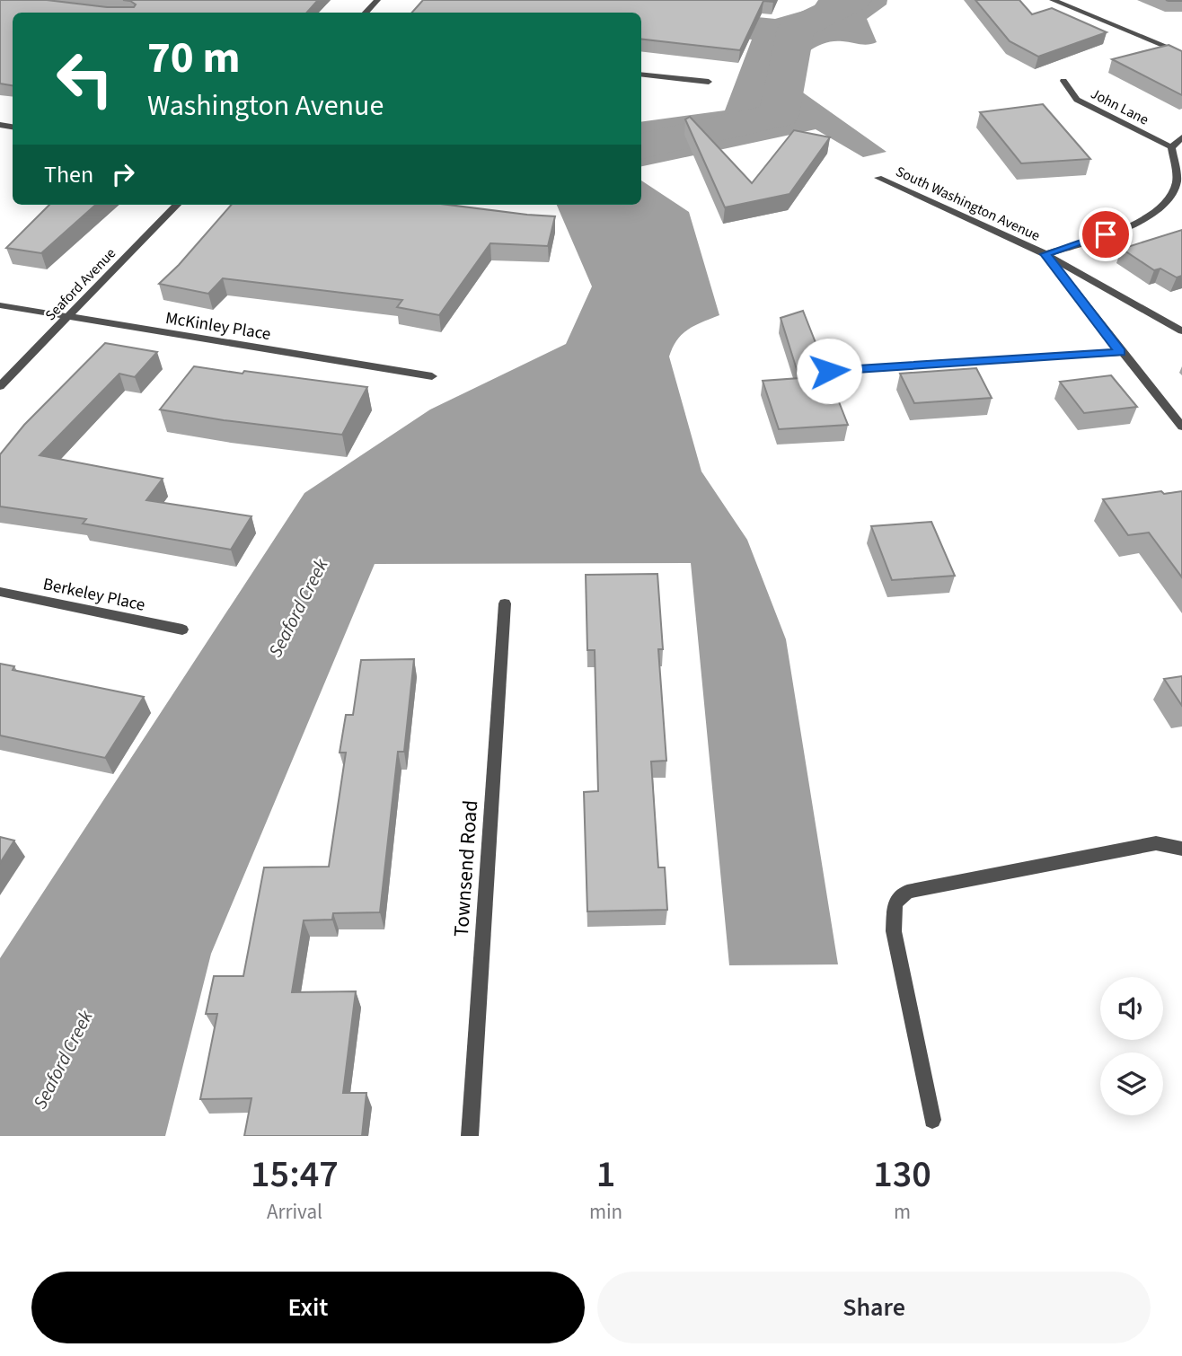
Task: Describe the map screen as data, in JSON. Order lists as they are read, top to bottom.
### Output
{
  "streets": {
    "street": [
      "John Lane",
      "South Washington Avenue",
      "Seaford Avenue",
      "McKinley Place",
      "Berkeley Place",
      "Townsend Road"
    ]
  },
  "crossings": [
    ["Seaford Avenue", "McKinley Place"]
  ],
  "water": ["Seaford Creek"],
  "page": {
    "turn": ["70 m", "Washington Avenue"],
    "then": "Then",
    "eta": [
      "15:47",
      "Arrival",
      "1",
      "min",
      "130",
      "m"
    ],
    "buttons": ["Exit", "Share"]
  }
}
